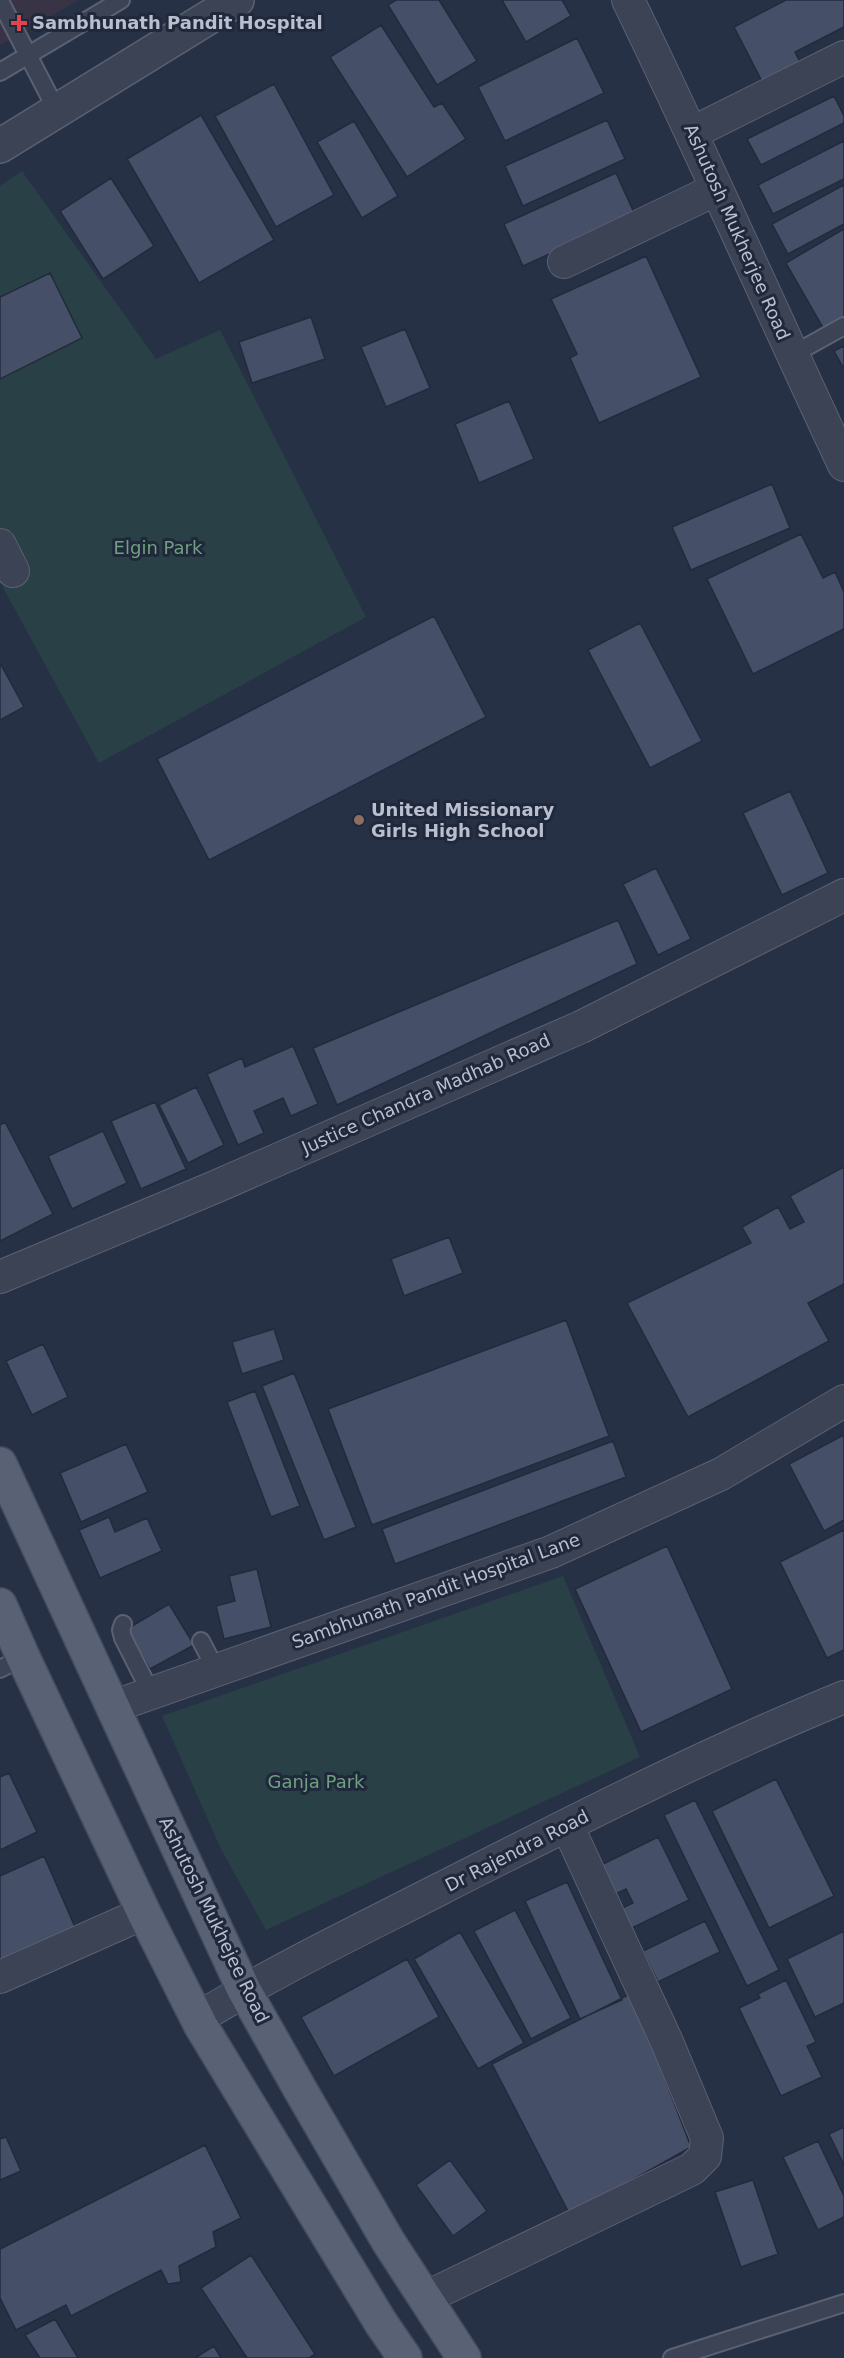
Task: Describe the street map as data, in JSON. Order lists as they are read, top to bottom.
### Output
{
  "streets": {
    "main road": ["Ashutosh Mukhejee Road"],
    "street": [
      "Ashutosh Mukherjee Road",
      "Justice Chandra Madhab Road",
      "Sambhunath Pandit Hospital Lane",
      "Dr Rajendra Road"
    ]
  },
  "crossings": [
    ["Sambhunath Pandit Hospital Lane", "Ashutosh Mukhejee Road"],
    ["Dr Rajendra Road", "Ashutosh Mukhejee Road"]
  ],
  "parks": ["Elgin Park", "Ganja Park"],
  "places": {
    "health": ["Sambhunath Pandit Hospital"],
    "other": ["United Missionary Girls High School"]
  }
}
